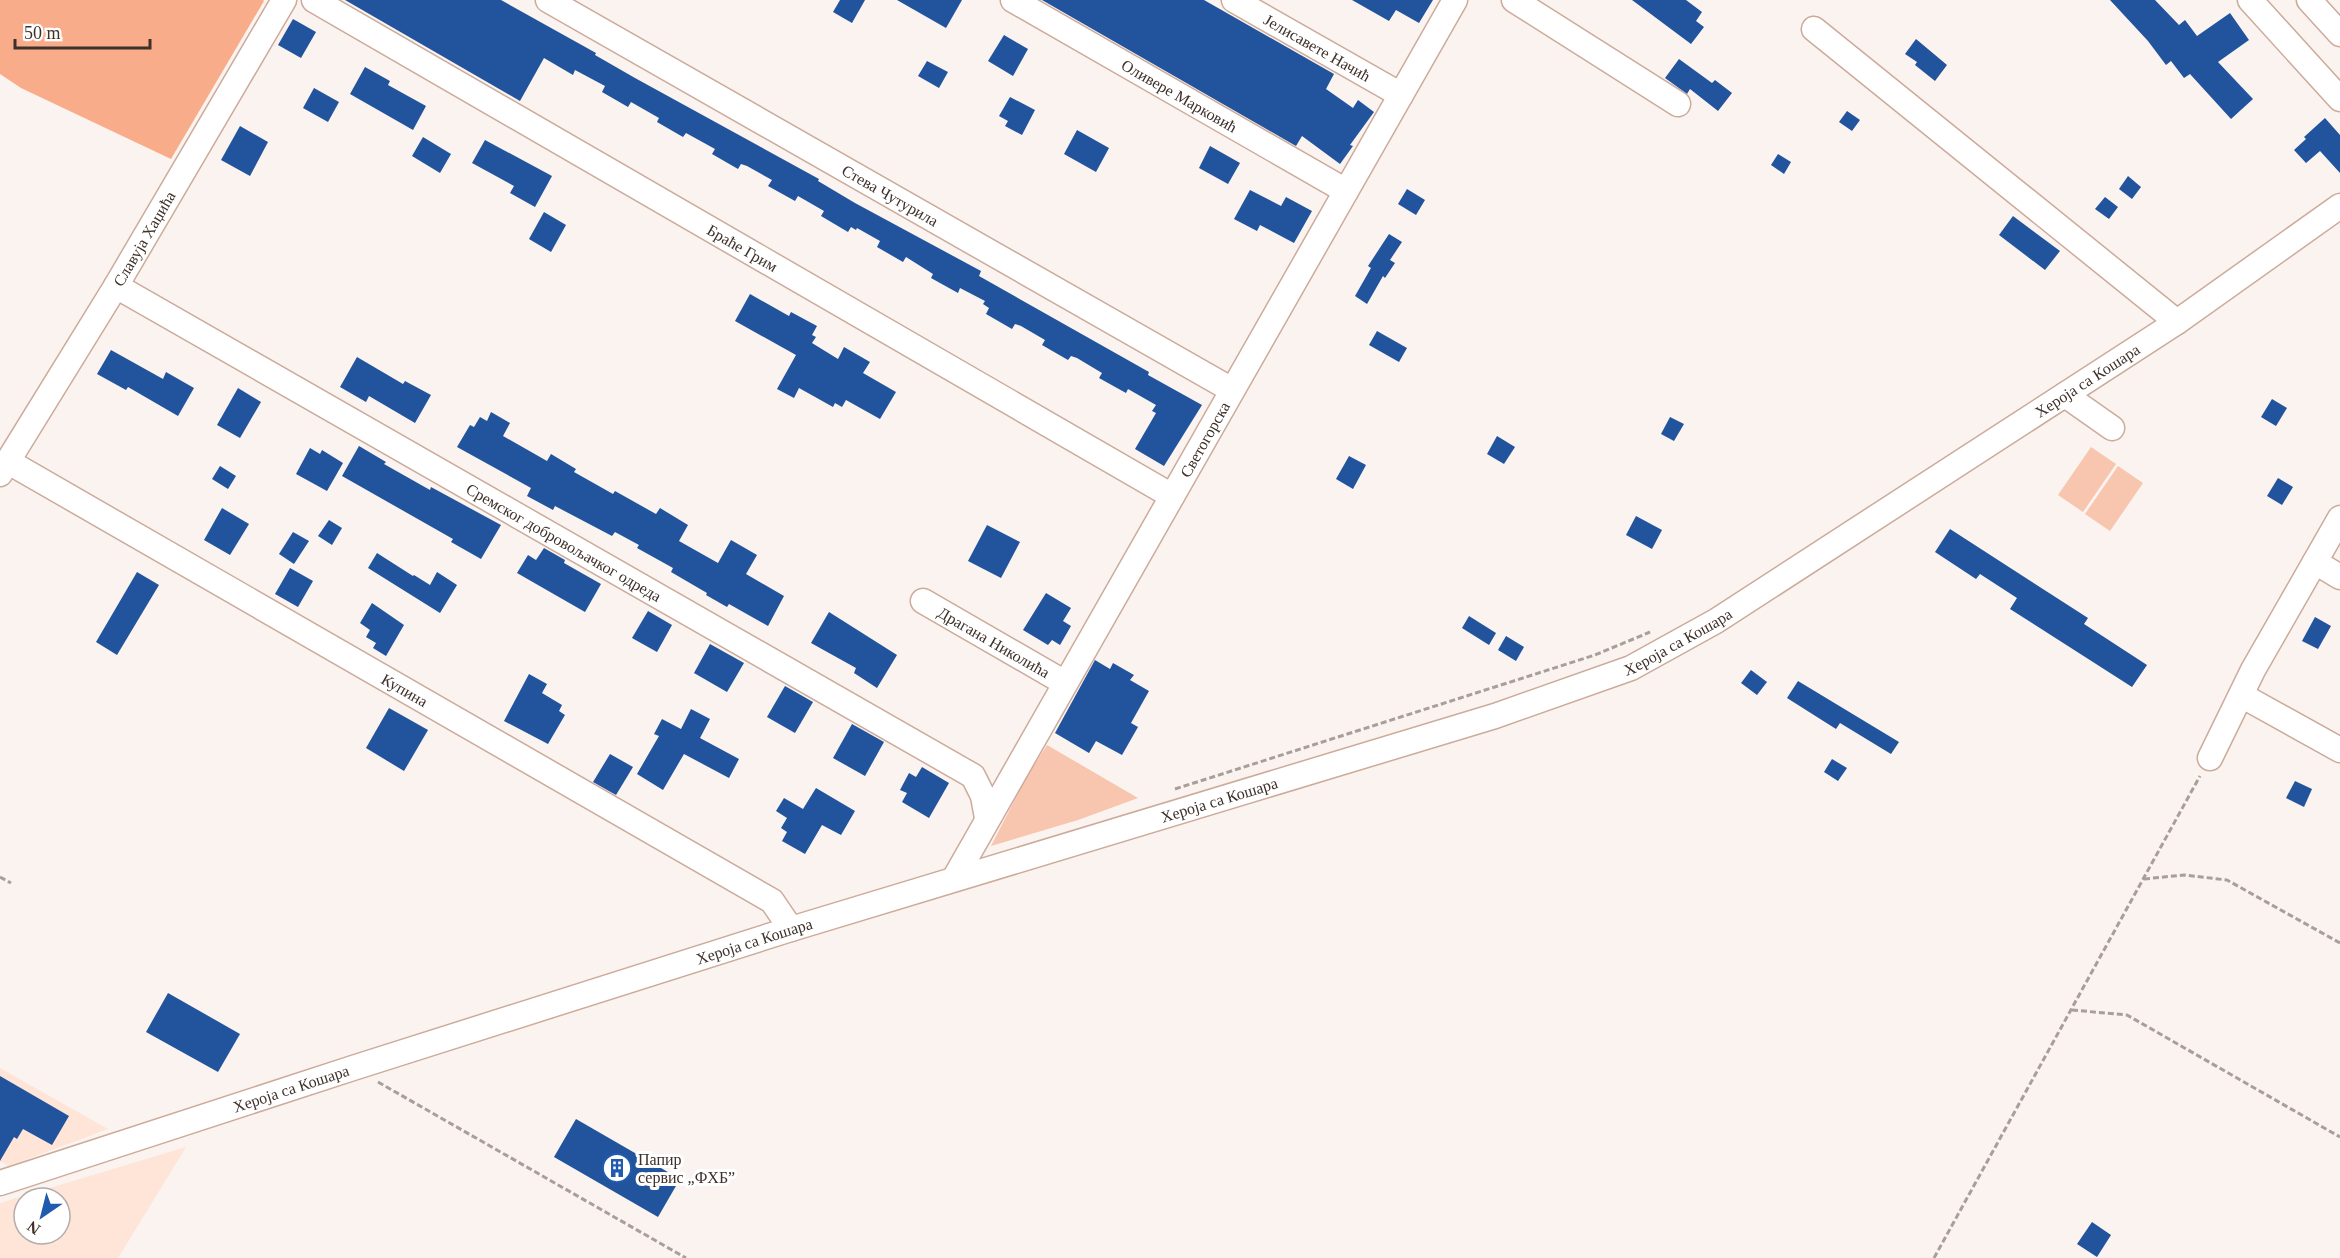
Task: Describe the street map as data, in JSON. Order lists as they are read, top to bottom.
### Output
{
  "streets": {
    "street": [
      "Јелисавете Начић",
      "Оливере Марковић",
      "Стева Чутурила",
      "Славуја Хаџића",
      "Браће Грим",
      "Хероја са Кошара",
      "Светогорска",
      "Сремског добровољачког одреда",
      "Драгана Николића",
      "Купина"
    ]
  },
  "crossings": [
    ["Јелисавете Начић", "Светогорска"],
    ["Оливере Марковић", "Светогорска"],
    ["Стева Чутурила", "Светогорска"],
    ["Славуја Хаџића", "Сремског добровољачког одреда"],
    ["Славуја Хаџића", "Купина"],
    ["Браће Грим", "Светогорска"],
    ["Хероја са Кошара", "Светогорска"],
    ["Хероја са Кошара", "Купина"],
    ["Светогорска", "Сремског добровољачког одреда"],
    ["Светогорска", "Драгана Николића"]
  ],
  "places": {
    "building": ["Папир сервис „ФХБ”"]
  },
  "scale_bar": "50 m",
  "north": "bottom left"
}
